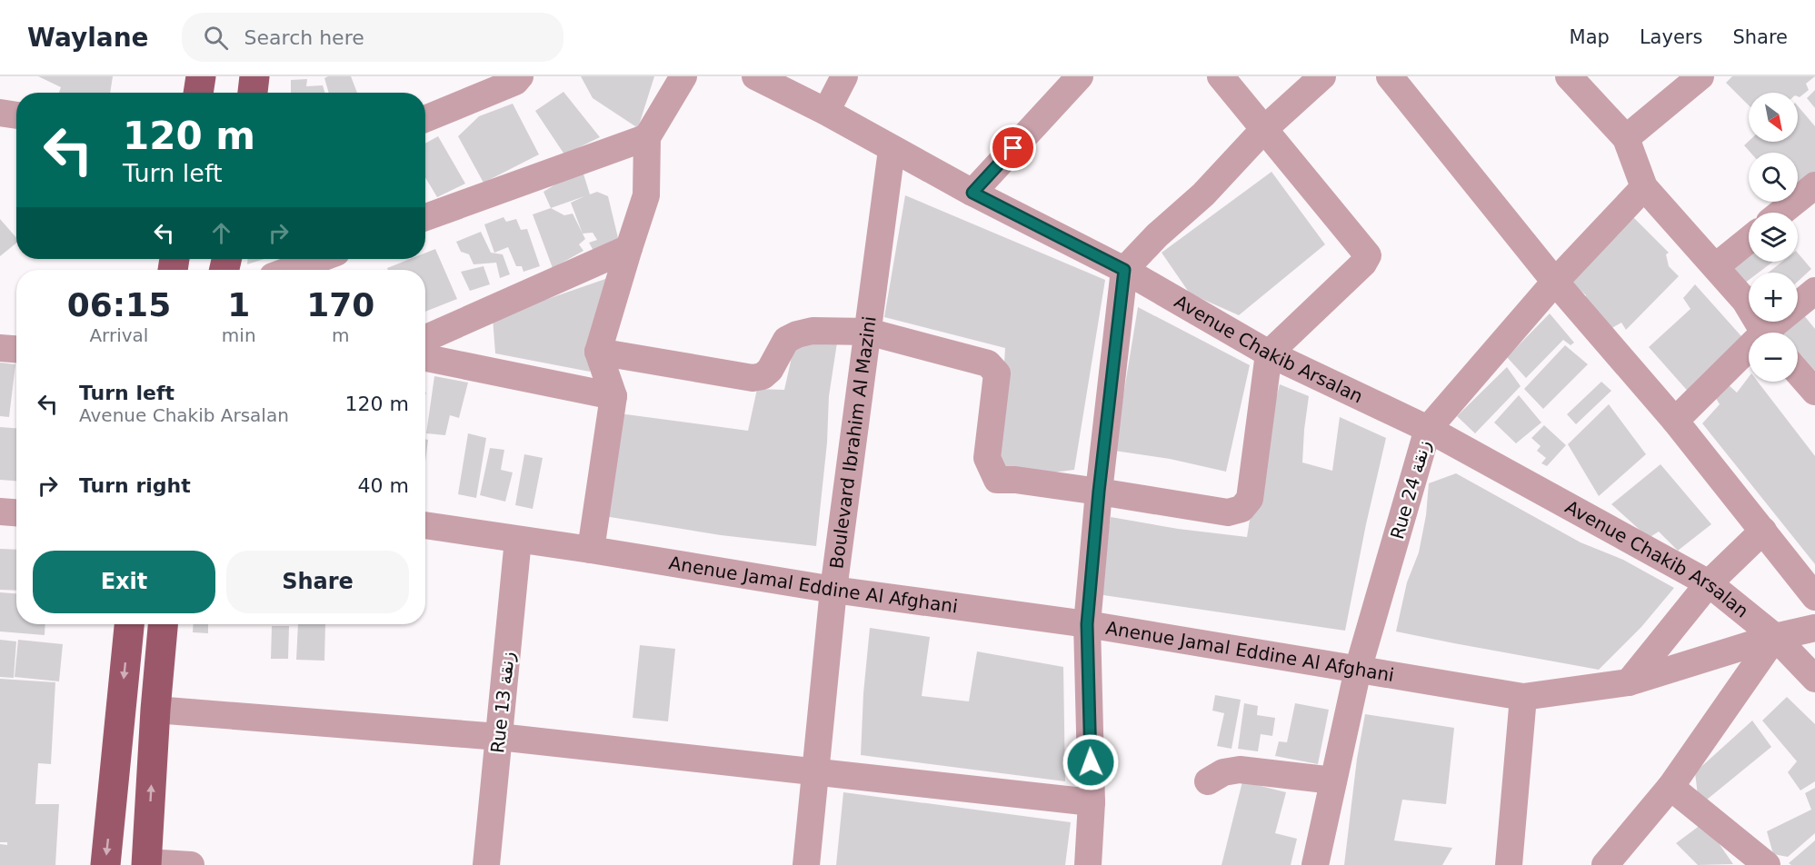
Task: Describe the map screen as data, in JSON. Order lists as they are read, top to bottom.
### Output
{
  "streets": {
    "street": [
      "Avenue Chakib Arsalan",
      "Boulevard Ibrahim Al Mazini",
      "Rue 24 زنقة",
      "Anenue Jamal Eddine Al Afghani",
      "Rue 13 زنقة"
    ]
  },
  "crossings": [
    ["Avenue Chakib Arsalan", "Boulevard Ibrahim Al Mazini"],
    ["Avenue Chakib Arsalan", "Rue 24 زنقة"],
    ["Avenue Chakib Arsalan", "Anenue Jamal Eddine Al Afghani"],
    ["Boulevard Ibrahim Al Mazini", "Anenue Jamal Eddine Al Afghani"],
    ["Rue 24 زنقة", "Anenue Jamal Eddine Al Afghani"],
    ["Anenue Jamal Eddine Al Afghani", "Rue 13 زنقة"]
  ],
  "north": "bottom right",
  "page": {
    "header": "Waylane",
    "search": "Search here",
    "nav": ["Map", "Layers", "Share"],
    "map_buttons": ["+", "−"],
    "turn": ["120 m", "Turn left"],
    "eta": [
      "06:15",
      "Arrival",
      "1",
      "min",
      "170",
      "m"
    ],
    "list": [
      {
        "name": "Turn left",
        "note": "Avenue Chakib Arsalan",
        "value": "120 m"
      },
      {
        "name": "Turn right",
        "value": "40 m"
      }
    ],
    "buttons": ["Exit", "Share"]
  }
}
